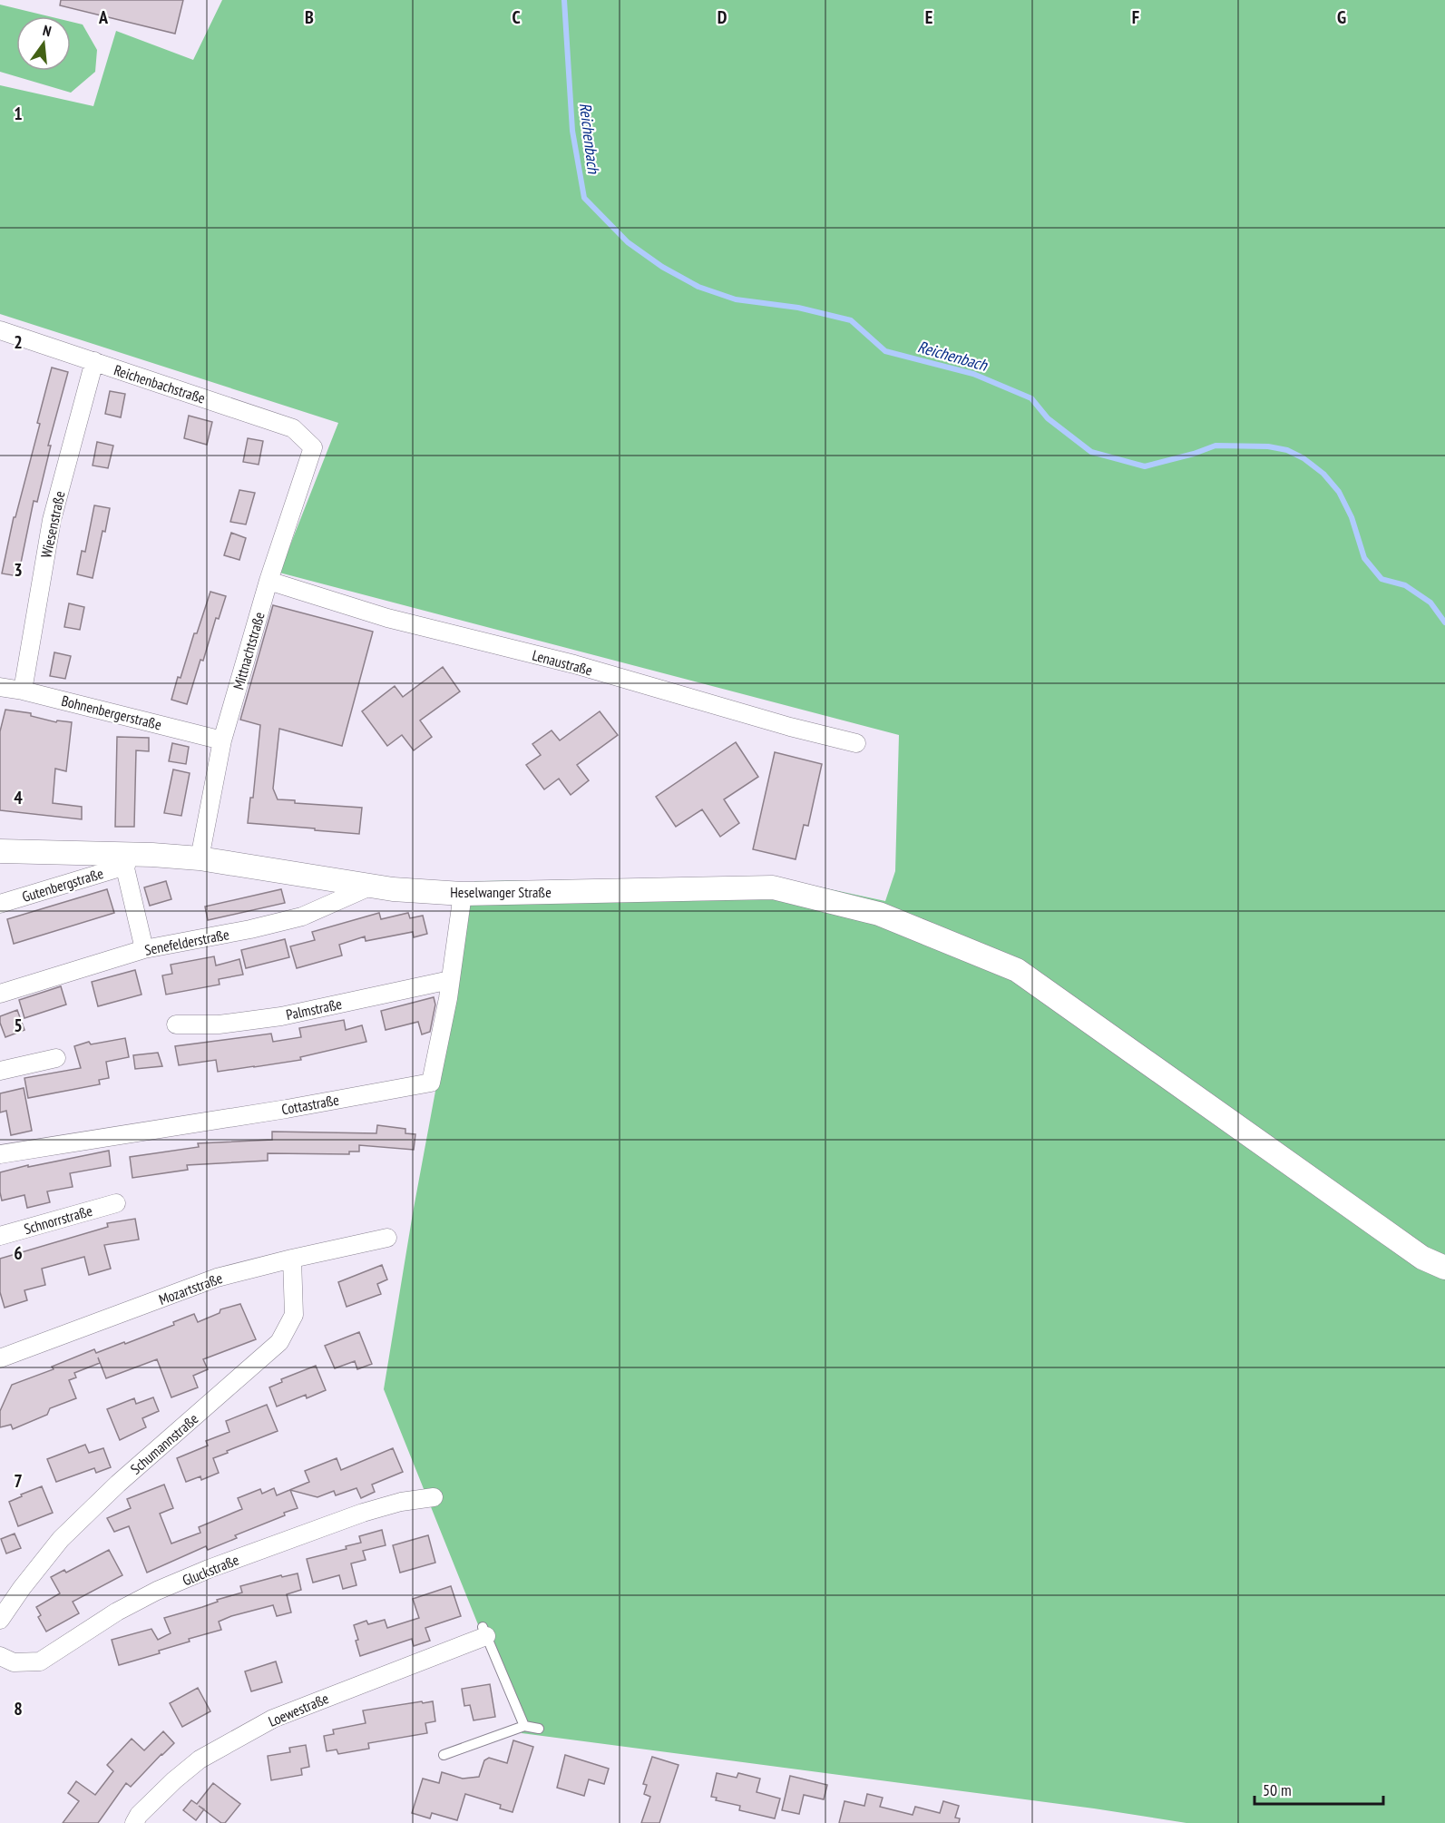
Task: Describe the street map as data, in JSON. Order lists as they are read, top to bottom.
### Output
{
  "streets": {
    "street": [
      "Reichenbachstraße",
      "Wiesenstraße",
      "Mittnachtstraße",
      "Lenaustraße",
      "Bohnenbergerstraße",
      "Gutenbergstraße",
      "Heselwanger Straße",
      "Senefelderstraße",
      "Palmstraße",
      "Cottastraße",
      "Schnorrstraße",
      "Mozartstraße",
      "Schumannstraße",
      "Gluckstraße",
      "Loewestraße"
    ]
  },
  "crossings": [
    ["Reichenbachstraße", "Wiesenstraße"],
    ["Reichenbachstraße", "Mittnachtstraße"],
    ["Wiesenstraße", "Bohnenbergerstraße"],
    ["Mittnachtstraße", "Lenaustraße"],
    ["Mittnachtstraße", "Bohnenbergerstraße"],
    ["Mittnachtstraße", "Heselwanger Straße"],
    ["Gutenbergstraße", "Heselwanger Straße"],
    ["Heselwanger Straße", "Senefelderstraße"],
    ["Heselwanger Straße", "Cottastraße"],
    ["Palmstraße", "Cottastraße"],
    ["Mozartstraße", "Schumannstraße"]
  ],
  "water": ["Reichenbach"],
  "scale_bar": "50 m",
  "north": "top",
  "grid": {
    "columns": [
      "A",
      "B",
      "C",
      "D",
      "E",
      "F",
      "G"
    ],
    "rows": [
      "1",
      "2",
      "3",
      "4",
      "5",
      "6",
      "7",
      "8"
    ]
  }
}
